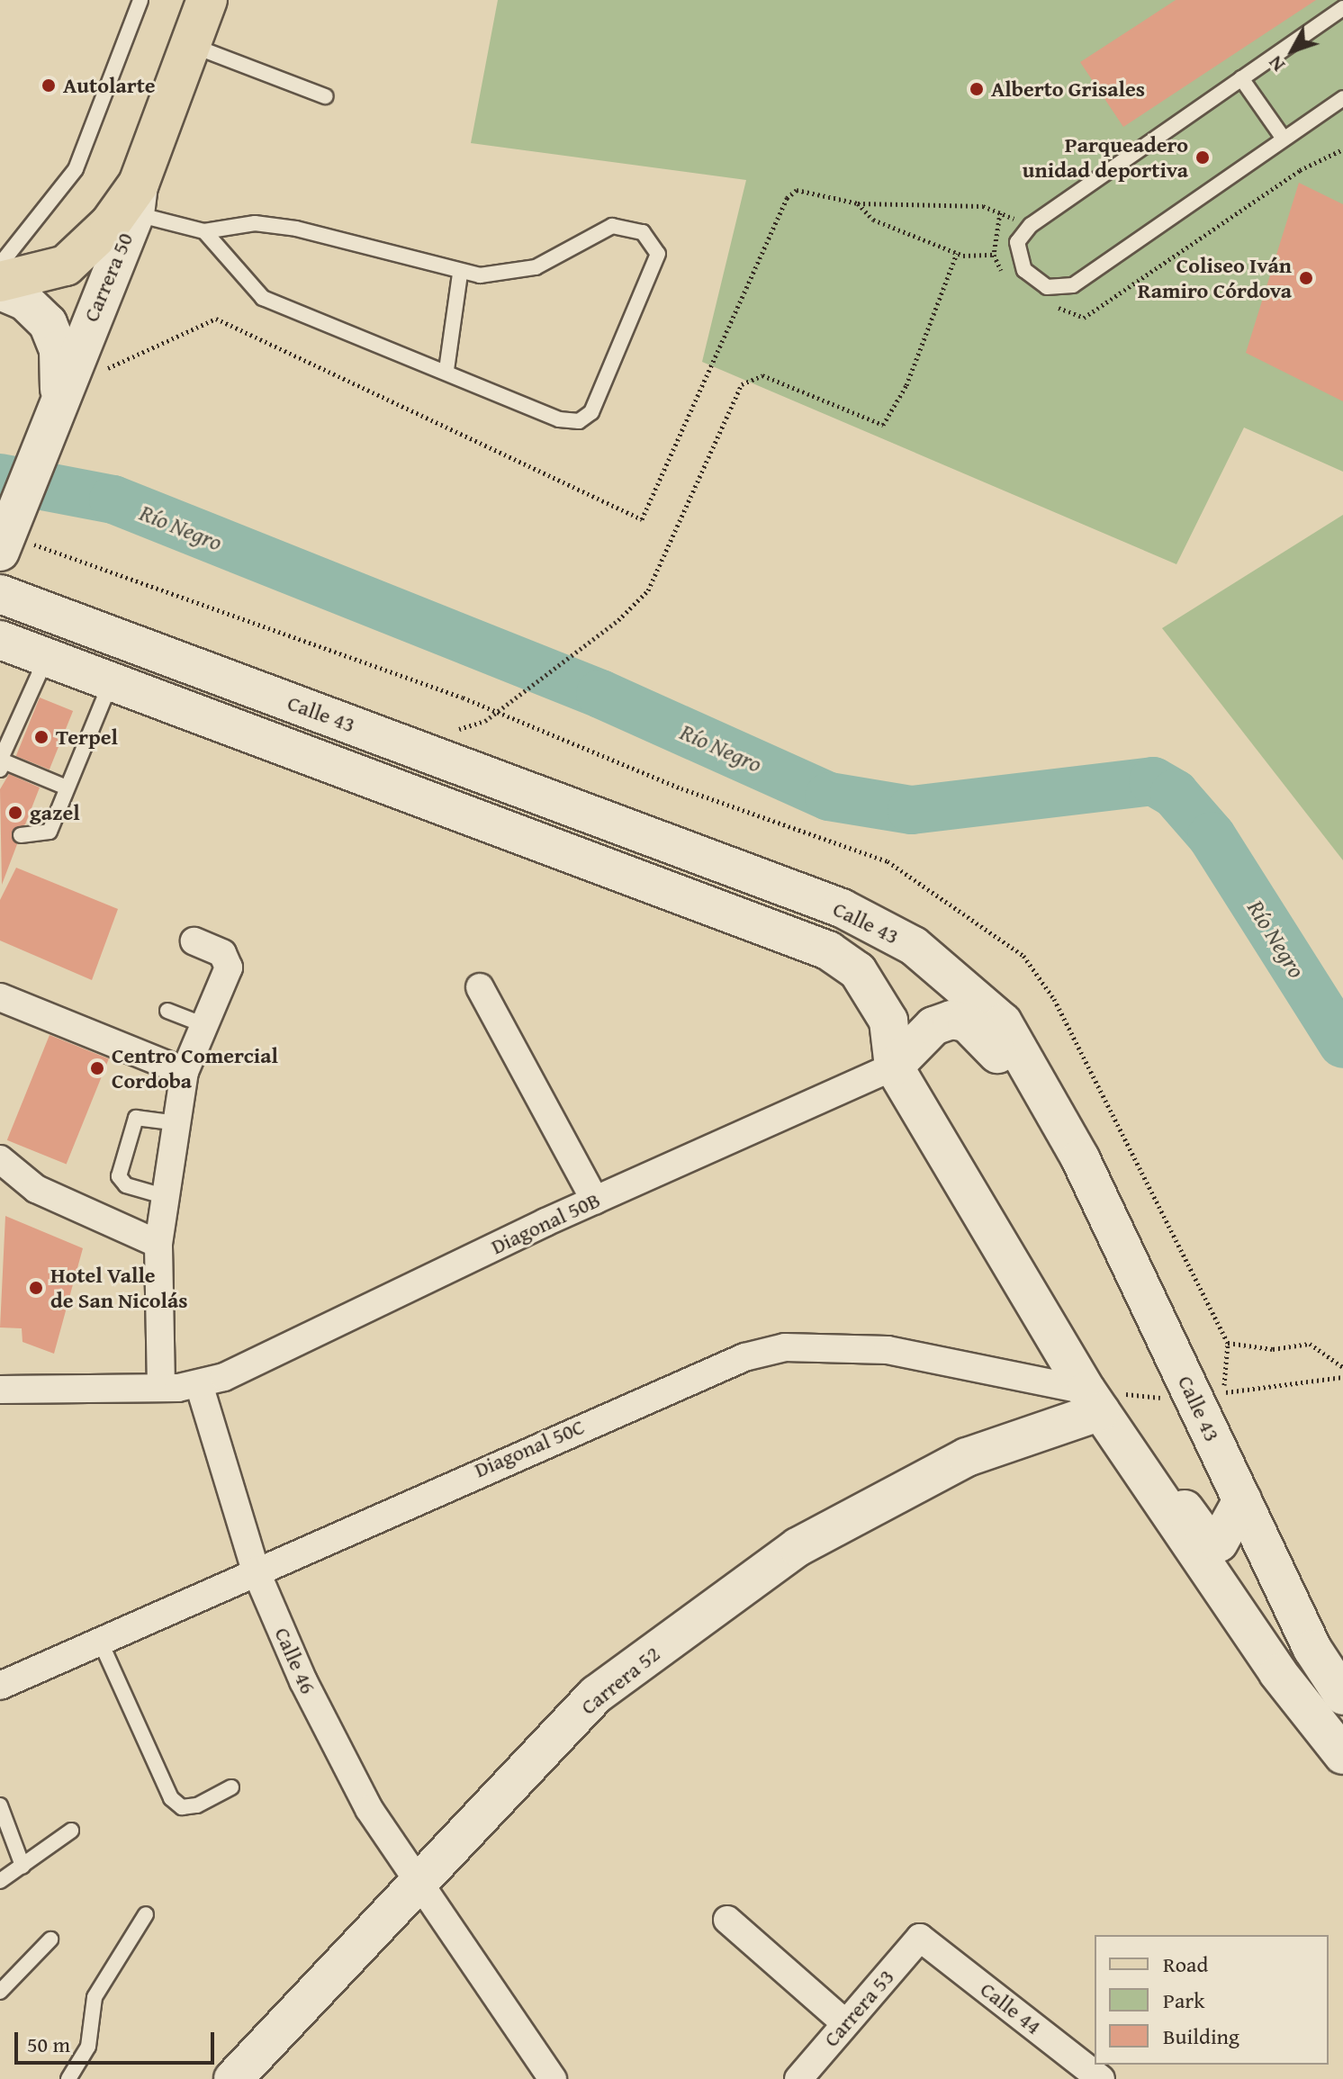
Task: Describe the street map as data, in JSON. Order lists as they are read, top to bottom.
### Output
{
  "streets": {
    "main road": ["Carrera 50"],
    "street": [
      "Calle 43",
      "Diagonal 50B",
      "Diagonal 50C",
      "Calle 46",
      "Carrera 52",
      "Carrera 53",
      "Calle 44"
    ]
  },
  "crossings": [
    ["Calle 43", "Diagonal 50B"],
    ["Calle 43", "Diagonal 50C"],
    ["Calle 43", "Carrera 52"],
    ["Diagonal 50B", "Calle 46"],
    ["Diagonal 50C", "Calle 46"],
    ["Diagonal 50C", "Carrera 52"],
    ["Calle 46", "Carrera 52"],
    ["Carrera 53", "Calle 44"]
  ],
  "water": ["Río Negro"],
  "places": [
    "Autolarte",
    "Alberto Grisales",
    "Parqueadero unidad deportiva",
    "Coliseo Iván Ramiro Córdova",
    "Terpel",
    "gazel",
    "Centro Comercial Cordoba",
    "Hotel Valle de San Nicolás"
  ],
  "legend": ["Road", "Park", "Building"],
  "scale_bar": "50 m",
  "north": "bottom left"
}
